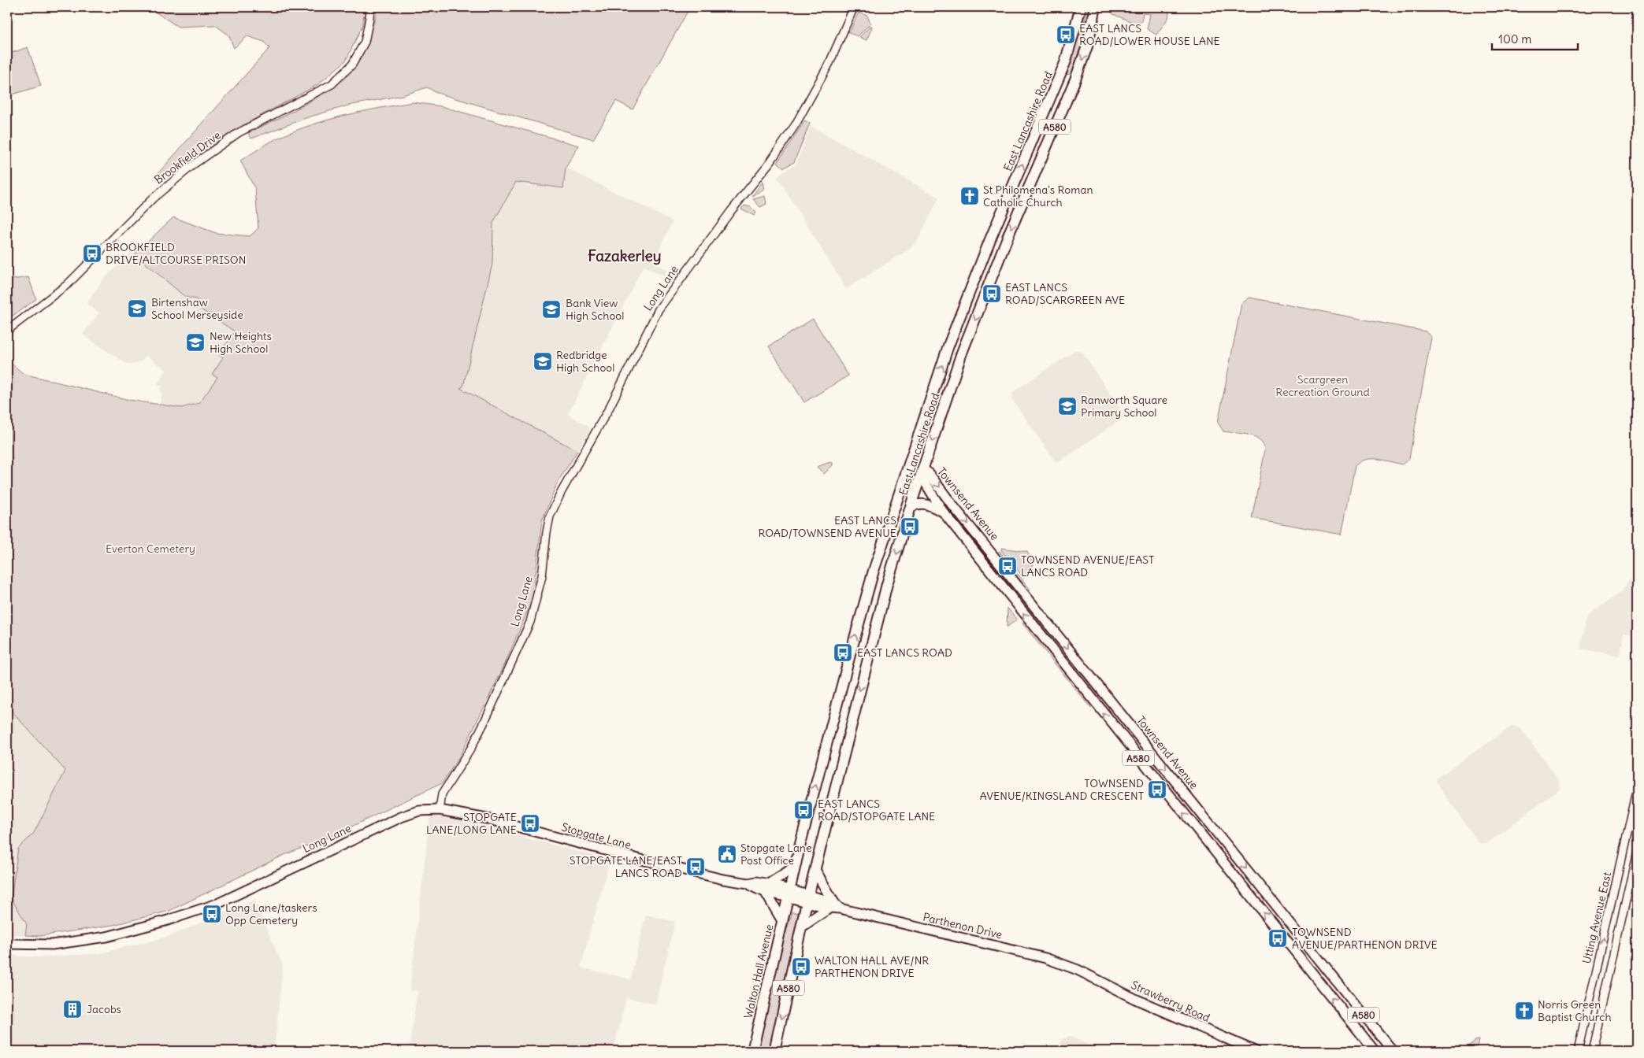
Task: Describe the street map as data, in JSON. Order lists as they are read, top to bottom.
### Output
{
  "streets": {
    "highway": ["East Lancashire Road", "A580", "Walton Hall Avenue"],
    "main road": [
      "Long Lane",
      "Townsend Avenue",
      "Stopgate Lane",
      "Parthenon Drive",
      "Strawberry Road"
    ],
    "street": ["Brookfield Drive", "Utting Avenue East"]
  },
  "crossings": [
    ["East Lancashire Road", "A580"],
    ["East Lancashire Road", "Townsend Avenue"],
    ["East Lancashire Road", "Stopgate Lane"],
    ["East Lancashire Road", "Parthenon Drive"],
    ["East Lancashire Road", "Walton Hall Avenue"],
    ["A580", "Townsend Avenue"],
    ["A580", "Stopgate Lane"],
    ["A580", "Parthenon Drive"],
    ["Long Lane", "Stopgate Lane"],
    ["Stopgate Lane", "Parthenon Drive"],
    ["Stopgate Lane", "Walton Hall Avenue"],
    ["Parthenon Drive", "Strawberry Road"]
  ],
  "districts": ["Fazakerley"],
  "parks": ["Scargreen Recreation Ground", "Everton Cemetery"],
  "places": {
    "bus stop": [
      "EAST LANCS ROAD/LOWER HOUSE LANE",
      "BROOKFIELD DRIVE/ALTCOURSE PRISON",
      "EAST LANCS ROAD/SCARGREEN AVE",
      "EAST LANCS ROAD/TOWNSEND AVENUE",
      "TOWNSEND AVENUE/EAST LANCS ROAD",
      "EAST LANCS ROAD",
      "TOWNSEND AVENUE/KINGSLAND CRESCENT",
      "EAST LANCS ROAD/STOPGATE LANE",
      "STOPGATE LANE/LONG LANE",
      "STOPGATE LANE/EAST LANCS ROAD",
      "Long Lane/taskers Opp Cemetery",
      "TOWNSEND AVENUE/PARTHENON DRIVE",
      "WALTON HALL AVE/NR PARTHENON DRIVE"
    ],
    "church": ["St Philomena's Roman Catholic Church", "Norris Green Baptist Church"],
    "school or university": [
      "Birtenshaw School Merseyside",
      "Bank View High School",
      "New Heights High School",
      "Redbridge High School",
      "Ranworth Square Primary School"
    ],
    "public building": ["Stopgate Lane Post Office"],
    "building": ["Jacobs"]
  },
  "scale_bar": "100 m"
}
